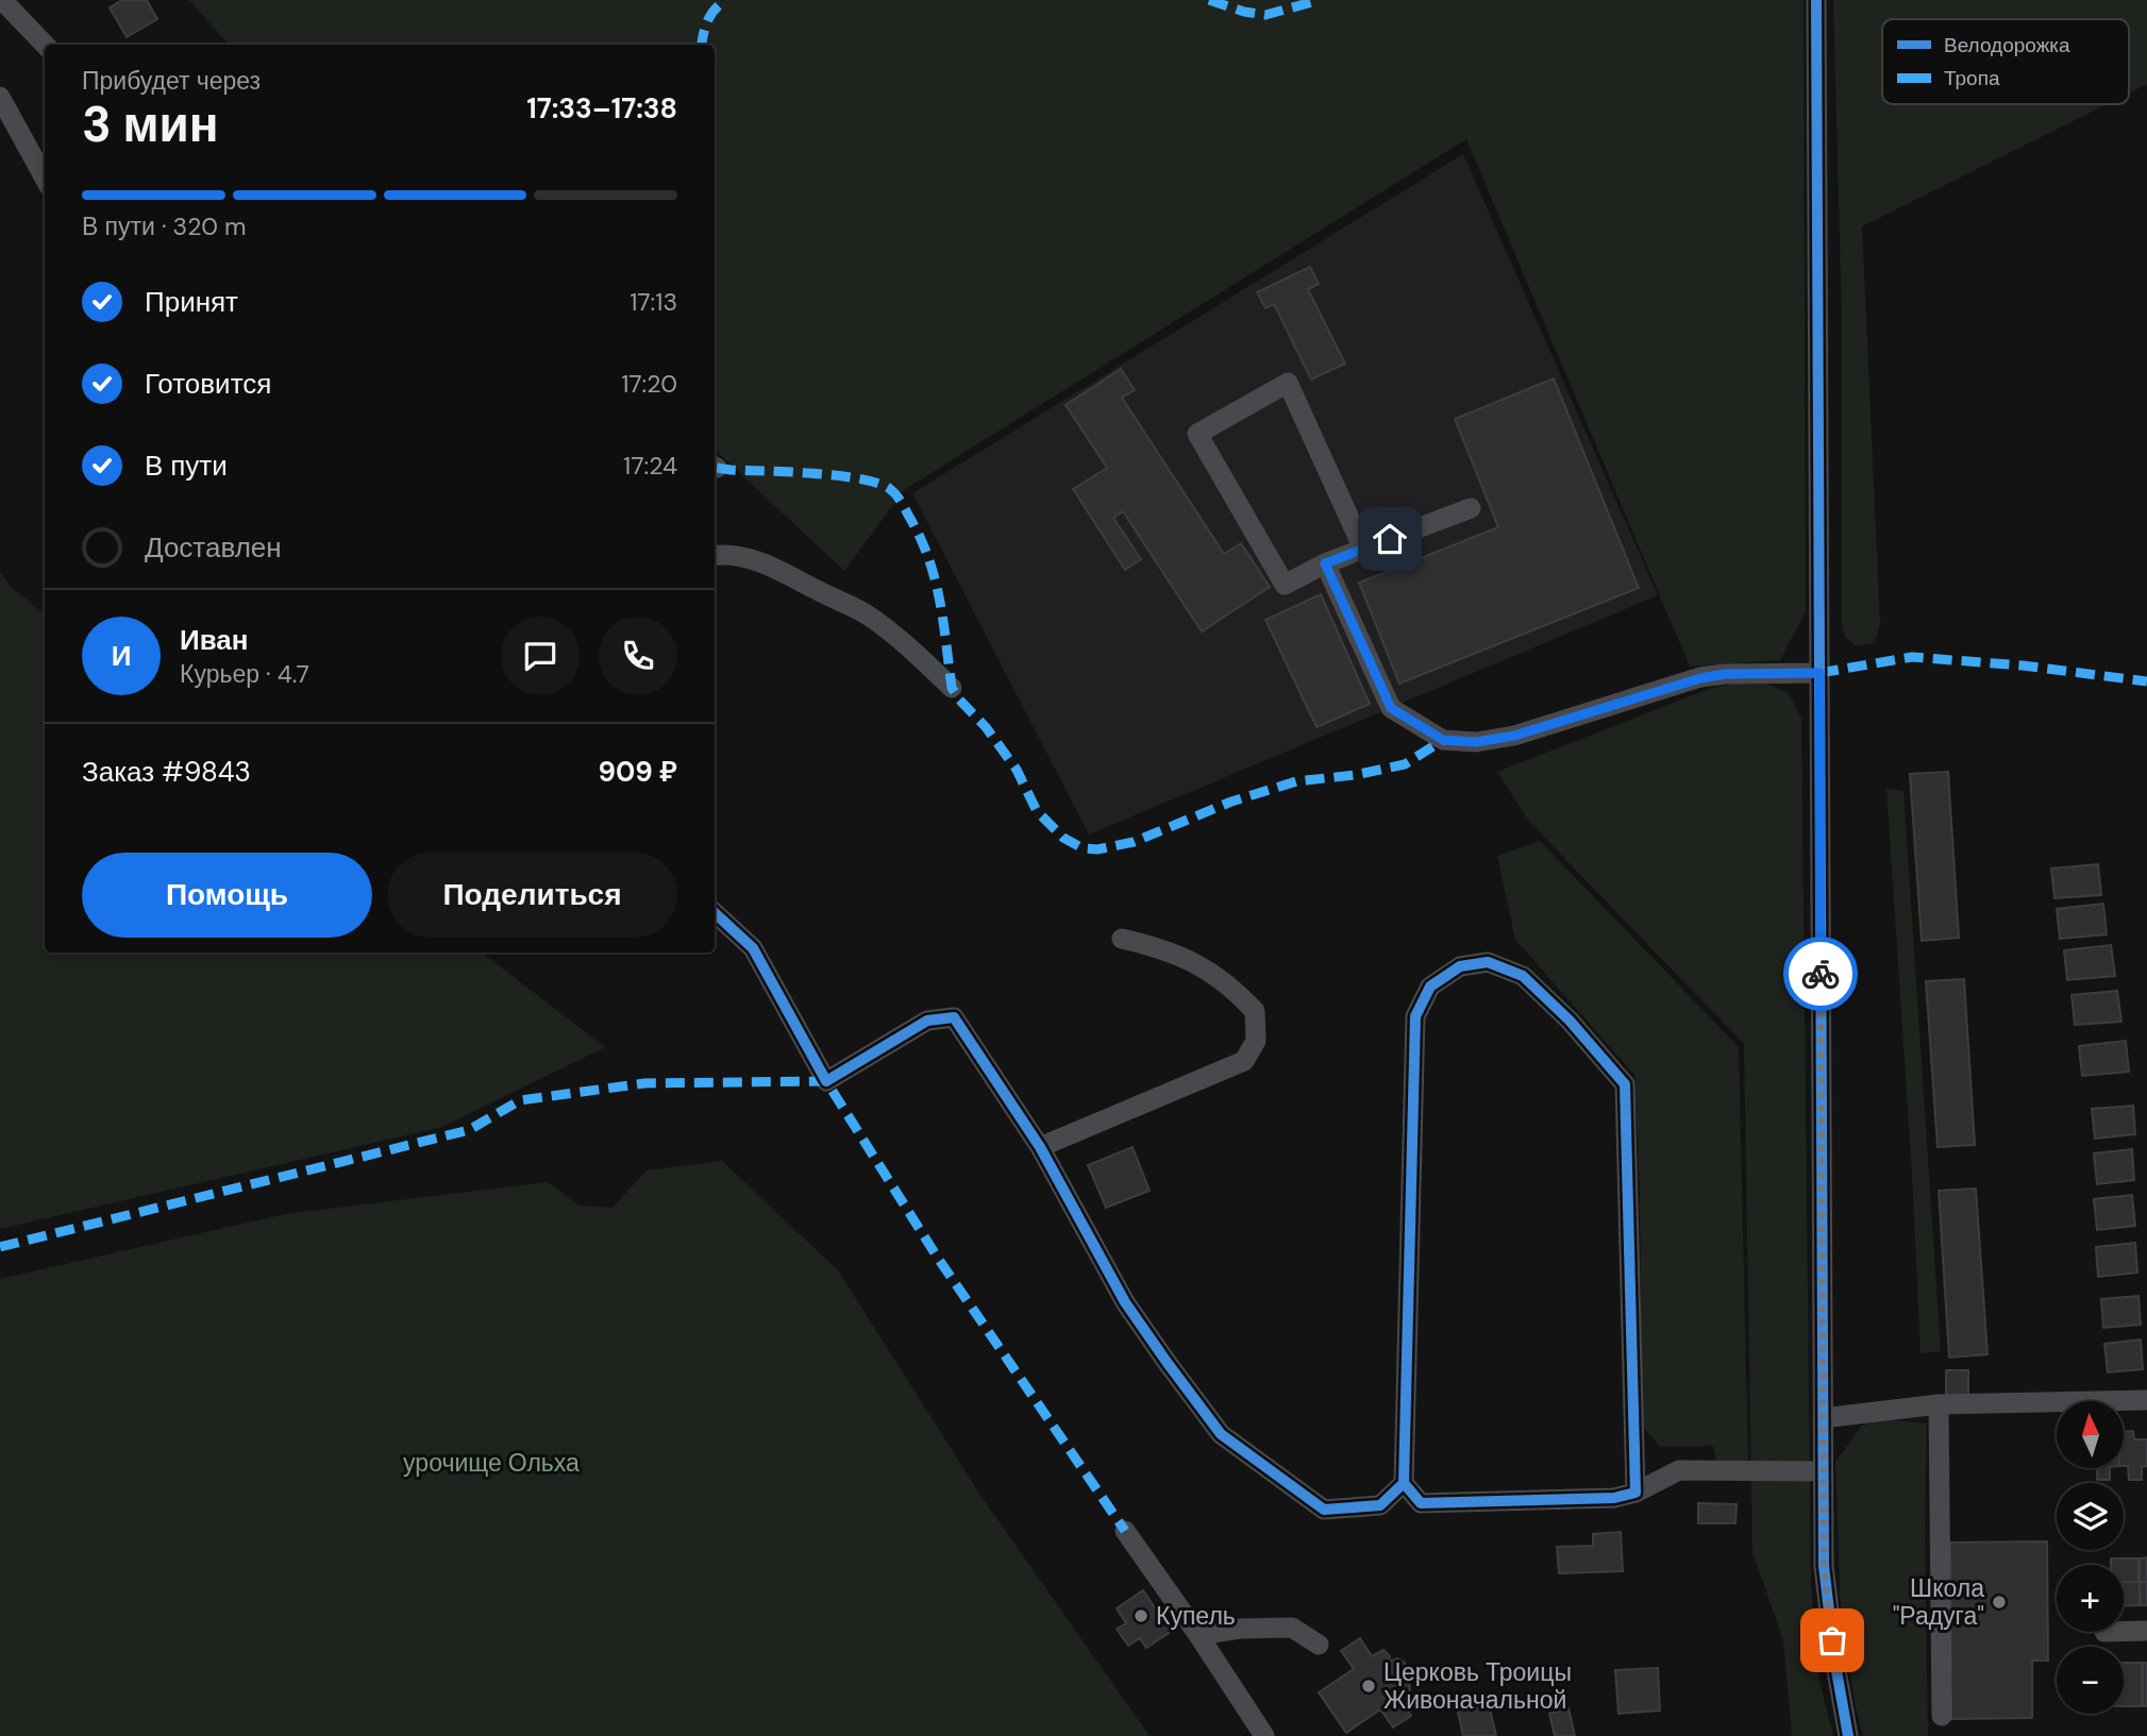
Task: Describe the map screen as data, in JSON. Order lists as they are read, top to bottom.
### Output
{
  "parks": ["урочище Ольха"],
  "places": ["Школа \"Радуга\"", "Купель", "Церковь Троицы Живоначальной"],
  "legend": ["Велодорожка", "Тропа"],
  "north": "top",
  "page": {
    "heading": ["3 мин", "Прибудет через", "17:33–17:38"],
    "panel": [
      "Иван",
      "Курьер · 4.7",
      "Заказ #9843",
      "909 ₽"
    ],
    "bar": "В пути · 320 m",
    "list": [
      ["Принят", "17:13"],
      ["Готовится", "17:20"],
      ["В пути", "17:24"],
      "Доставлен"
    ],
    "round": "И",
    "buttons": ["Помощь", "Поделиться"],
    "map_buttons": ["+", "−"]
  }
}
